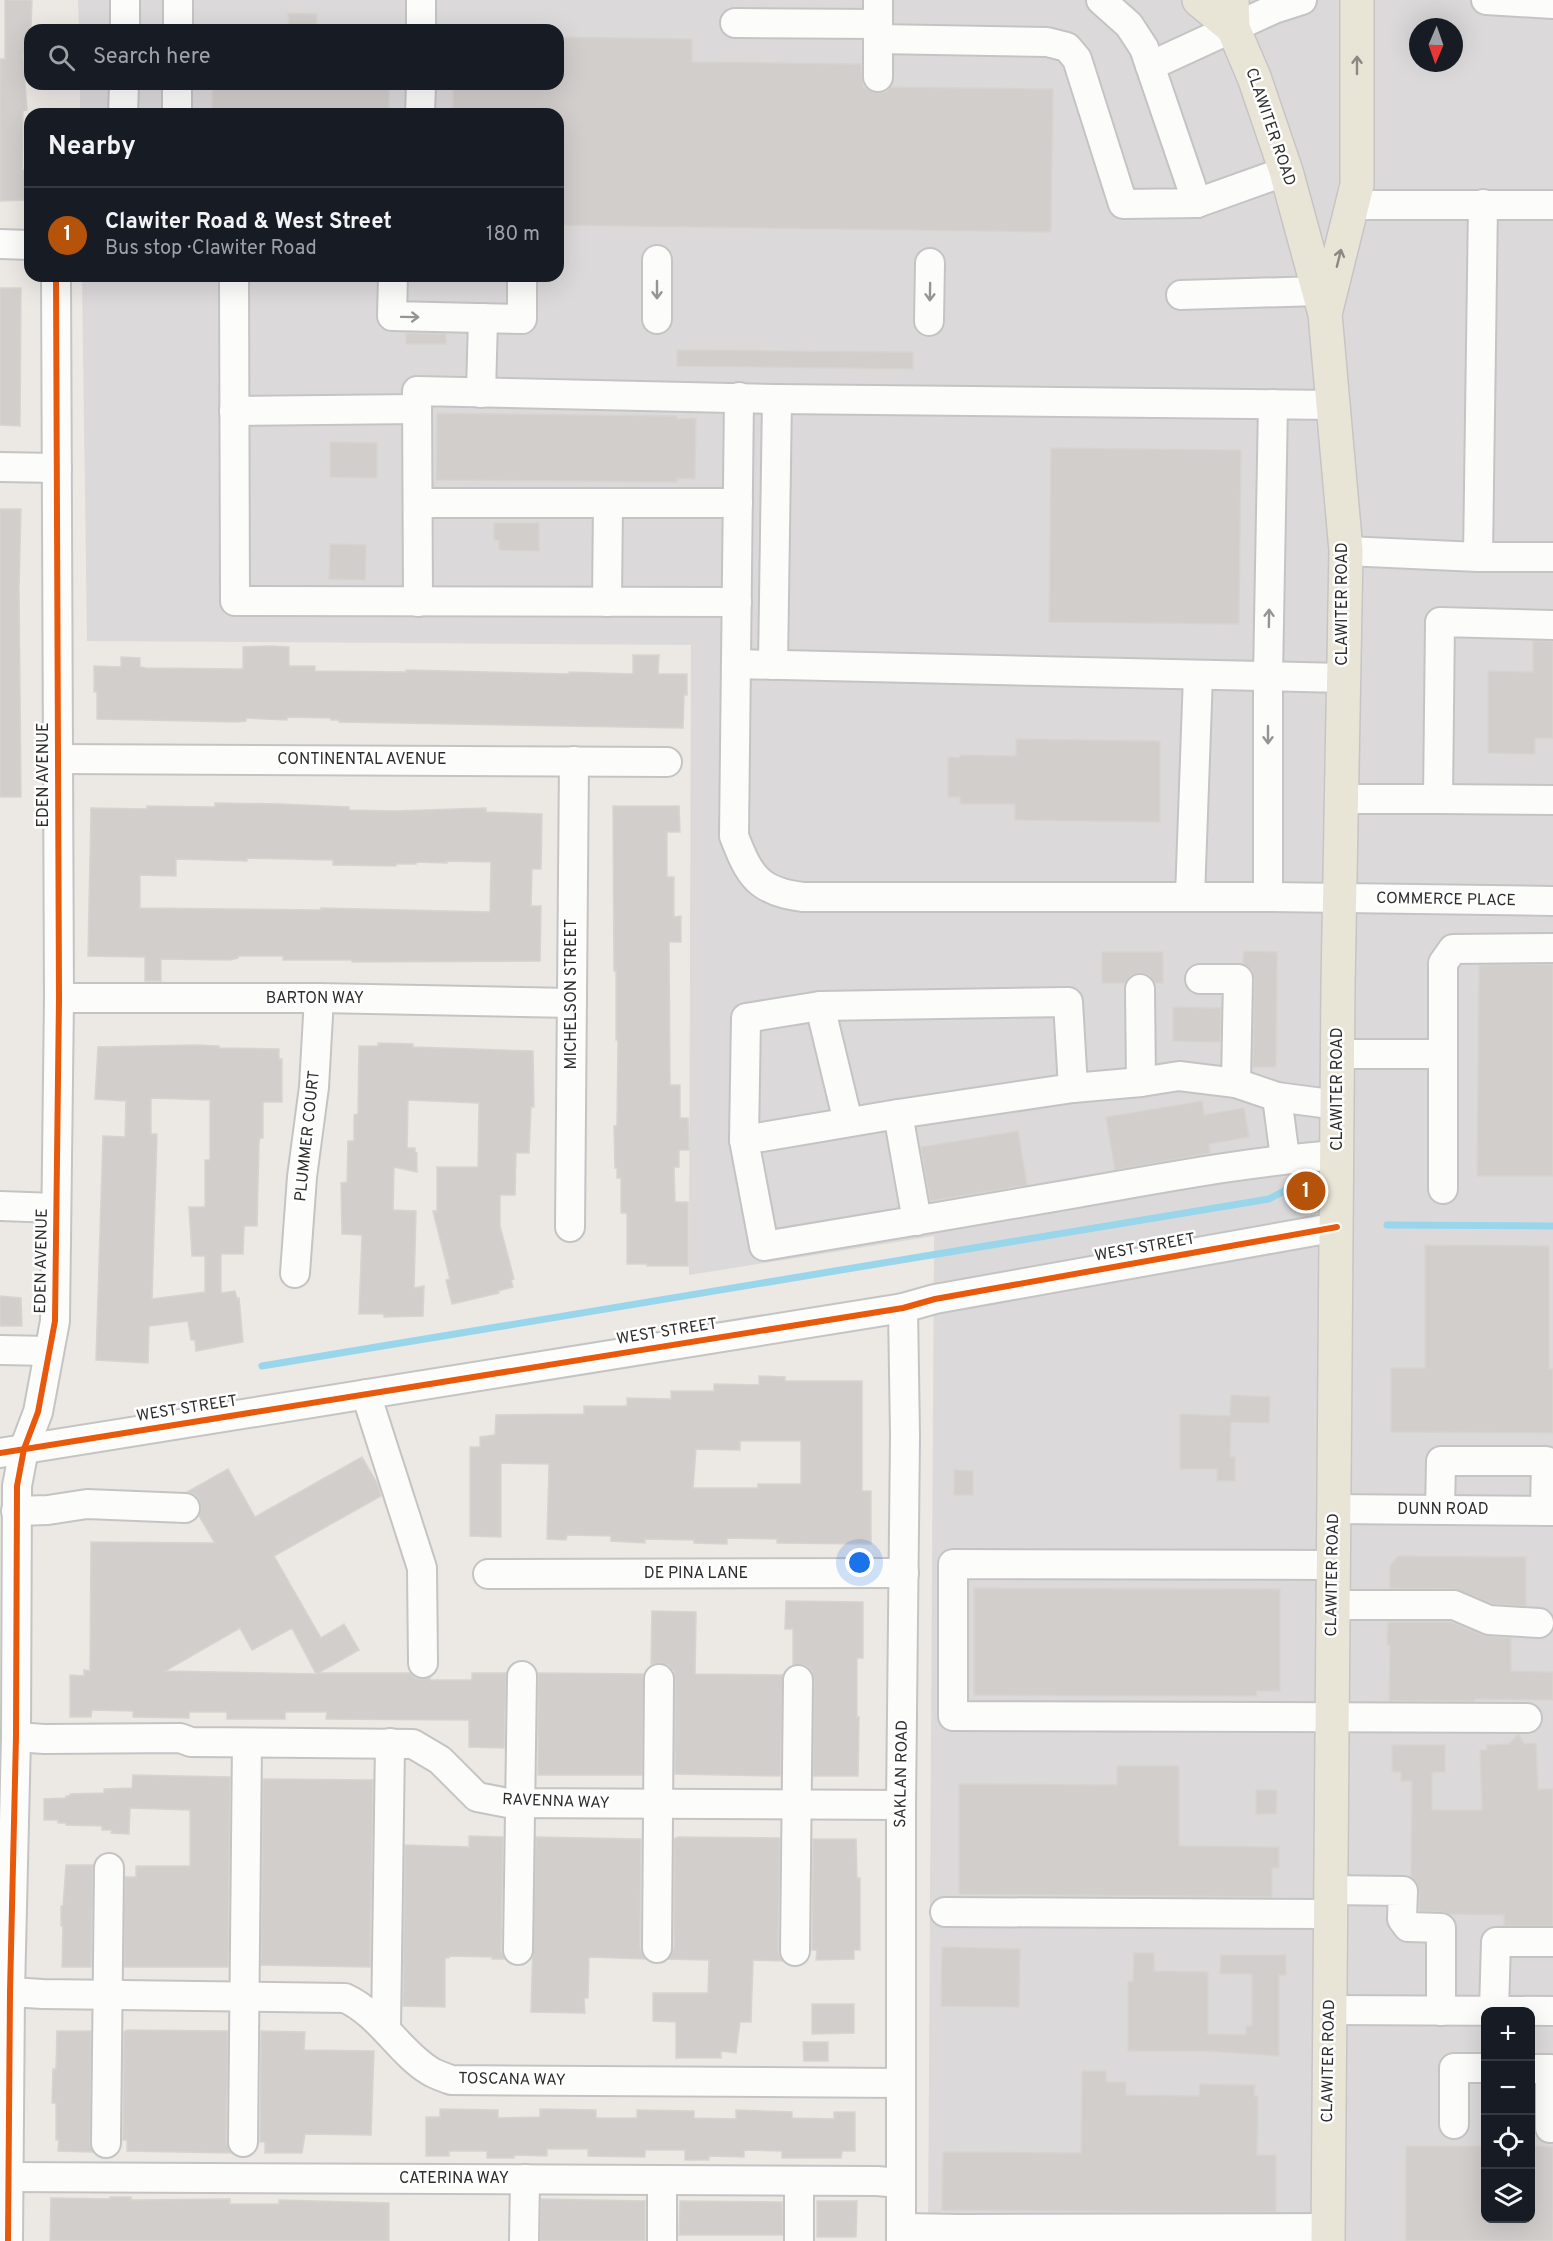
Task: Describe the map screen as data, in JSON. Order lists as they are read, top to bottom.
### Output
{
  "streets": {
    "main road": ["CLAWITER ROAD"],
    "street": [
      "CONTINENTAL AVENUE",
      "EDEN AVENUE",
      "COMMERCE PLACE",
      "MICHELSON STREET",
      "BARTON WAY",
      "PLUMMER COURT",
      "WEST STREET",
      "DUNN ROAD",
      "DE PINA LANE",
      "SAKLAN ROAD",
      "RAVENNA WAY",
      "TOSCANA WAY",
      "CATERINA WAY"
    ]
  },
  "crossings": [
    ["CLAWITER ROAD", "COMMERCE PLACE"],
    ["CLAWITER ROAD", "WEST STREET"],
    ["CLAWITER ROAD", "DUNN ROAD"],
    ["CONTINENTAL AVENUE", "EDEN AVENUE"],
    ["CONTINENTAL AVENUE", "MICHELSON STREET"],
    ["EDEN AVENUE", "BARTON WAY"],
    ["EDEN AVENUE", "WEST STREET"],
    ["EDEN AVENUE", "RAVENNA WAY"],
    ["EDEN AVENUE", "TOSCANA WAY"],
    ["EDEN AVENUE", "CATERINA WAY"],
    ["MICHELSON STREET", "BARTON WAY"],
    ["BARTON WAY", "PLUMMER COURT"],
    ["WEST STREET", "SAKLAN ROAD"],
    ["DE PINA LANE", "SAKLAN ROAD"],
    ["SAKLAN ROAD", "RAVENNA WAY"],
    ["SAKLAN ROAD", "TOSCANA WAY"],
    ["SAKLAN ROAD", "CATERINA WAY"]
  ],
  "north": "bottom",
  "page": {
    "search": "Search here",
    "heading": "Nearby",
    "list": [
      {
        "mark": "1",
        "name": "Clawiter Road & West Street",
        "note": "Bus stop · Clawiter Road",
        "value": "180 m"
      }
    ],
    "pins": "1",
    "map_buttons": ["+", "−"]
  }
}
